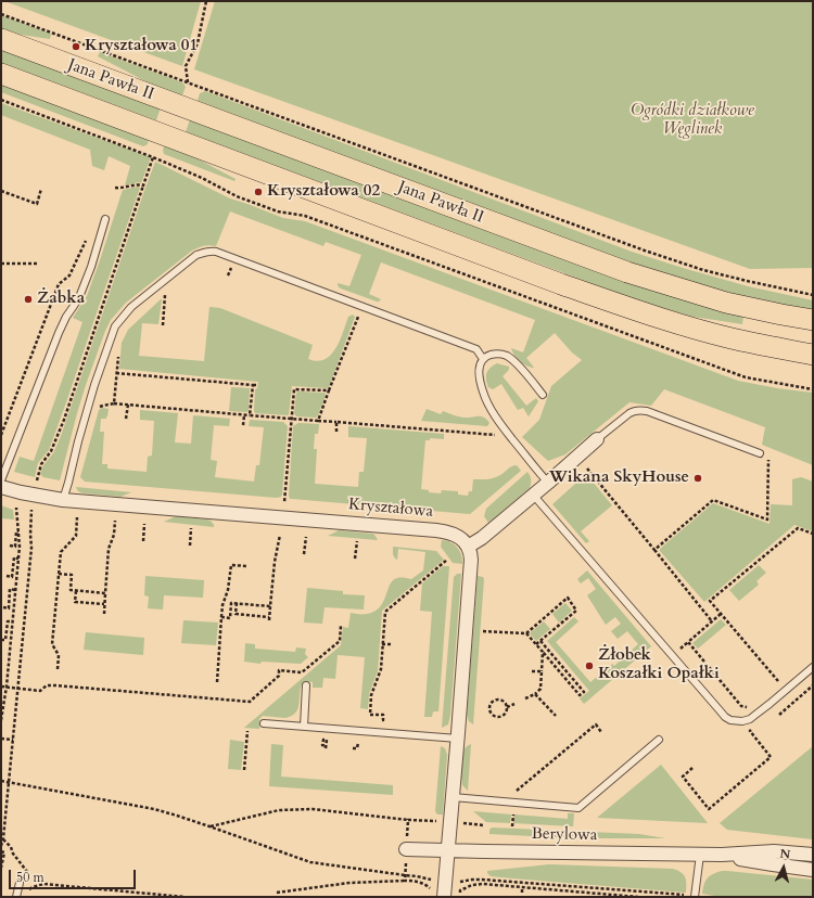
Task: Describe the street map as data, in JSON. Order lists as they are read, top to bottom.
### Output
{
  "streets": {
    "main road": ["Jana Pawła II"],
    "street": ["Kryształowa", "Berylowa"]
  },
  "parks": ["Ogródki działkowe Węglinek"],
  "places": [
    "Kryształowa 01",
    "Kryształowa 02",
    "Żabka",
    "Wikana SkyHouse",
    "Żłobek Koszałki Opałki"
  ],
  "scale_bar": "50 m",
  "north": "top"
}
